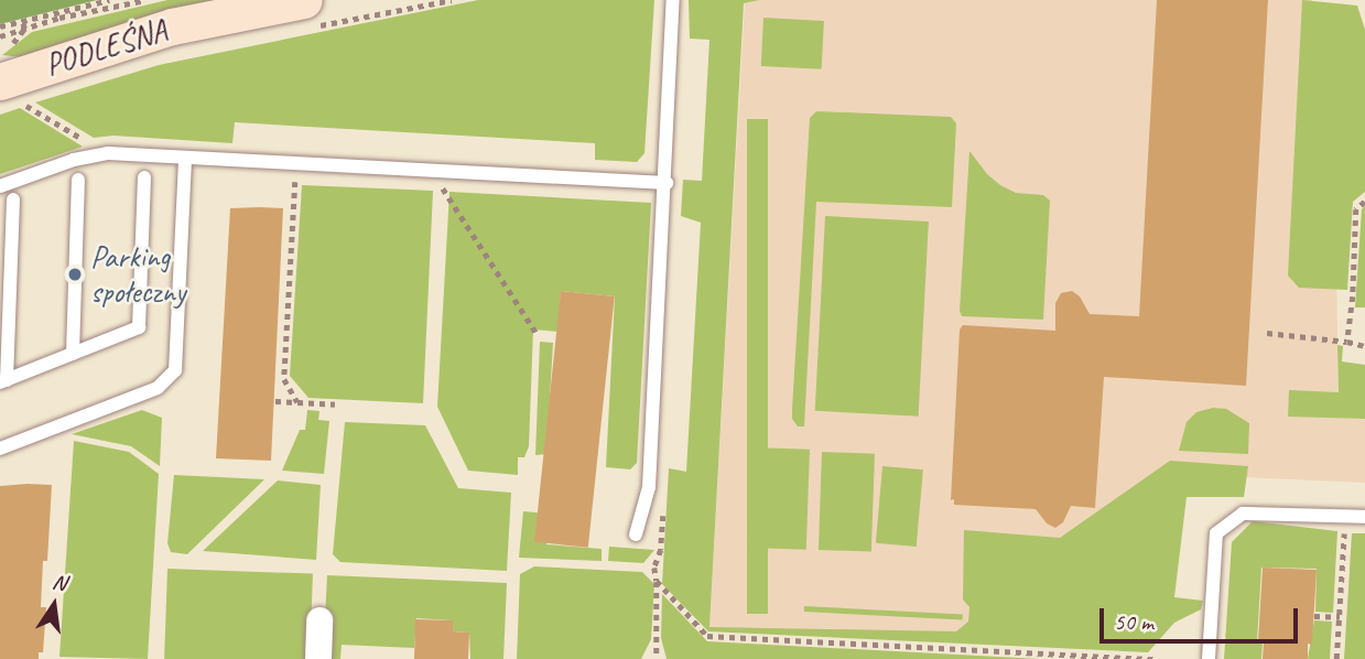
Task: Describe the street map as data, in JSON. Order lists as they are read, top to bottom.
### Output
{
  "streets": {
    "street": ["PODLEŚNA"]
  },
  "places": ["Parking społeczny"],
  "scale_bar": "50 m",
  "north": "top"
}
